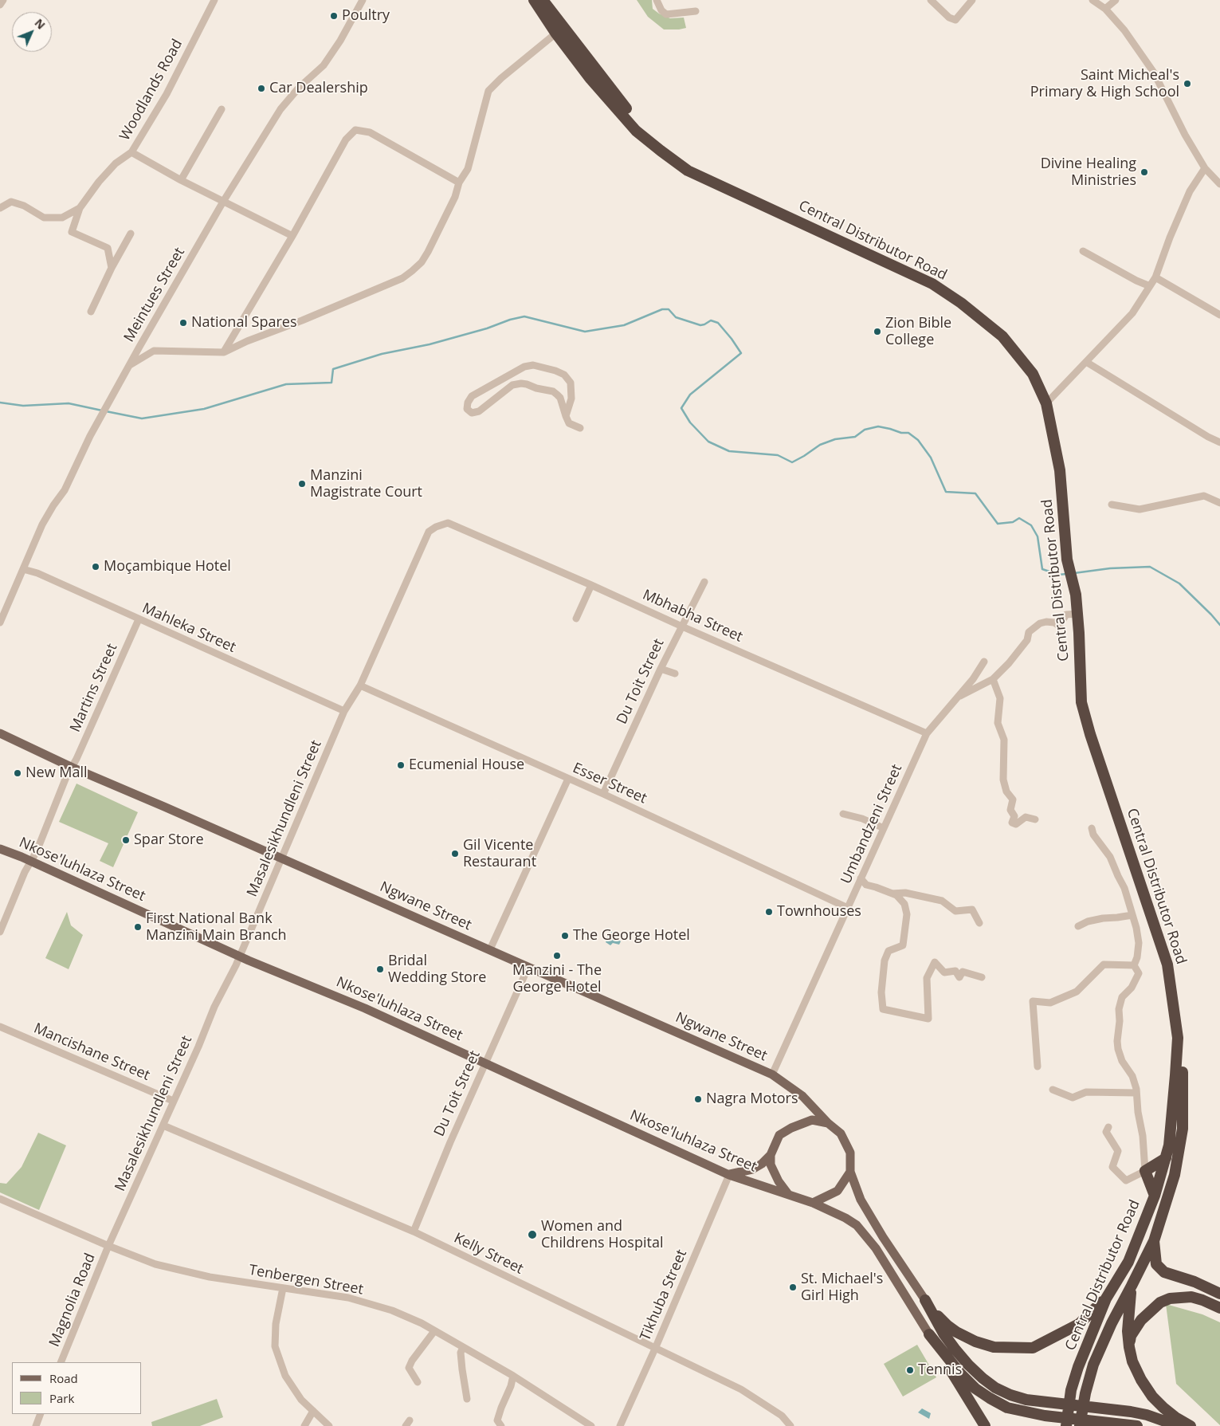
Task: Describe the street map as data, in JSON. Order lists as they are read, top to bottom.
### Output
{
  "streets": {
    "highway": ["Central Distributor Road"],
    "main road": ["Nkose'luhlaza Street", "Ngwane Street"],
    "street": [
      "Woodlands Road",
      "Meintues Street",
      "Mbhabha Street",
      "Mahleka Street",
      "Du Toit Street",
      "Martins Street",
      "Esser Street",
      "Masalesikhundleni Street",
      "Umbandzeni Street",
      "Mancishane Street",
      "Kelly Street",
      "Tenbergen Street",
      "Tikhuba Street",
      "Magnolia Road"
    ]
  },
  "crossings": [
    ["Meintues Street", "Mahleka Street"],
    ["Mbhabha Street", "Du Toit Street"],
    ["Mbhabha Street", "Masalesikhundleni Street"],
    ["Mbhabha Street", "Umbandzeni Street"],
    ["Mahleka Street", "Martins Street"],
    ["Mahleka Street", "Masalesikhundleni Street"],
    ["Du Toit Street", "Esser Street"],
    ["Du Toit Street", "Nkose'luhlaza Street"],
    ["Du Toit Street", "Ngwane Street"],
    ["Du Toit Street", "Kelly Street"],
    ["Martins Street", "Nkose'luhlaza Street"],
    ["Martins Street", "Ngwane Street"],
    ["Esser Street", "Masalesikhundleni Street"],
    ["Esser Street", "Umbandzeni Street"],
    ["Masalesikhundleni Street", "Nkose'luhlaza Street"],
    ["Masalesikhundleni Street", "Ngwane Street"],
    ["Masalesikhundleni Street", "Mancishane Street"],
    ["Masalesikhundleni Street", "Kelly Street"],
    ["Masalesikhundleni Street", "Tenbergen Street"],
    ["Masalesikhundleni Street", "Magnolia Road"],
    ["Umbandzeni Street", "Ngwane Street"],
    ["Nkose'luhlaza Street", "Ngwane Street"],
    ["Nkose'luhlaza Street", "Tikhuba Street"],
    ["Kelly Street", "Tikhuba Street"],
    ["Tenbergen Street", "Magnolia Road"]
  ],
  "places": [
    "Poultry",
    "Saint Micheal's Primary & High School",
    "Car Dealership",
    "Divine Healing Ministries",
    "National Spares",
    "Zion Bible College",
    "Manzini Magistrate Court",
    "Moçambique Hotel",
    "Ecumenial House",
    "New Mall",
    "Spar Store",
    "Gil Vicente Restaurant",
    "Townhouses",
    "First National Bank Manzini Main Branch",
    "The George Hotel",
    "Manzini - The George Hotel",
    "Bridal Wedding Store",
    "Nagra Motors",
    "Women and Childrens Hospital",
    "St. Michael's Girl High",
    "Tennis"
  ],
  "legend": ["Road", "Park"],
  "north": "top right"
}
